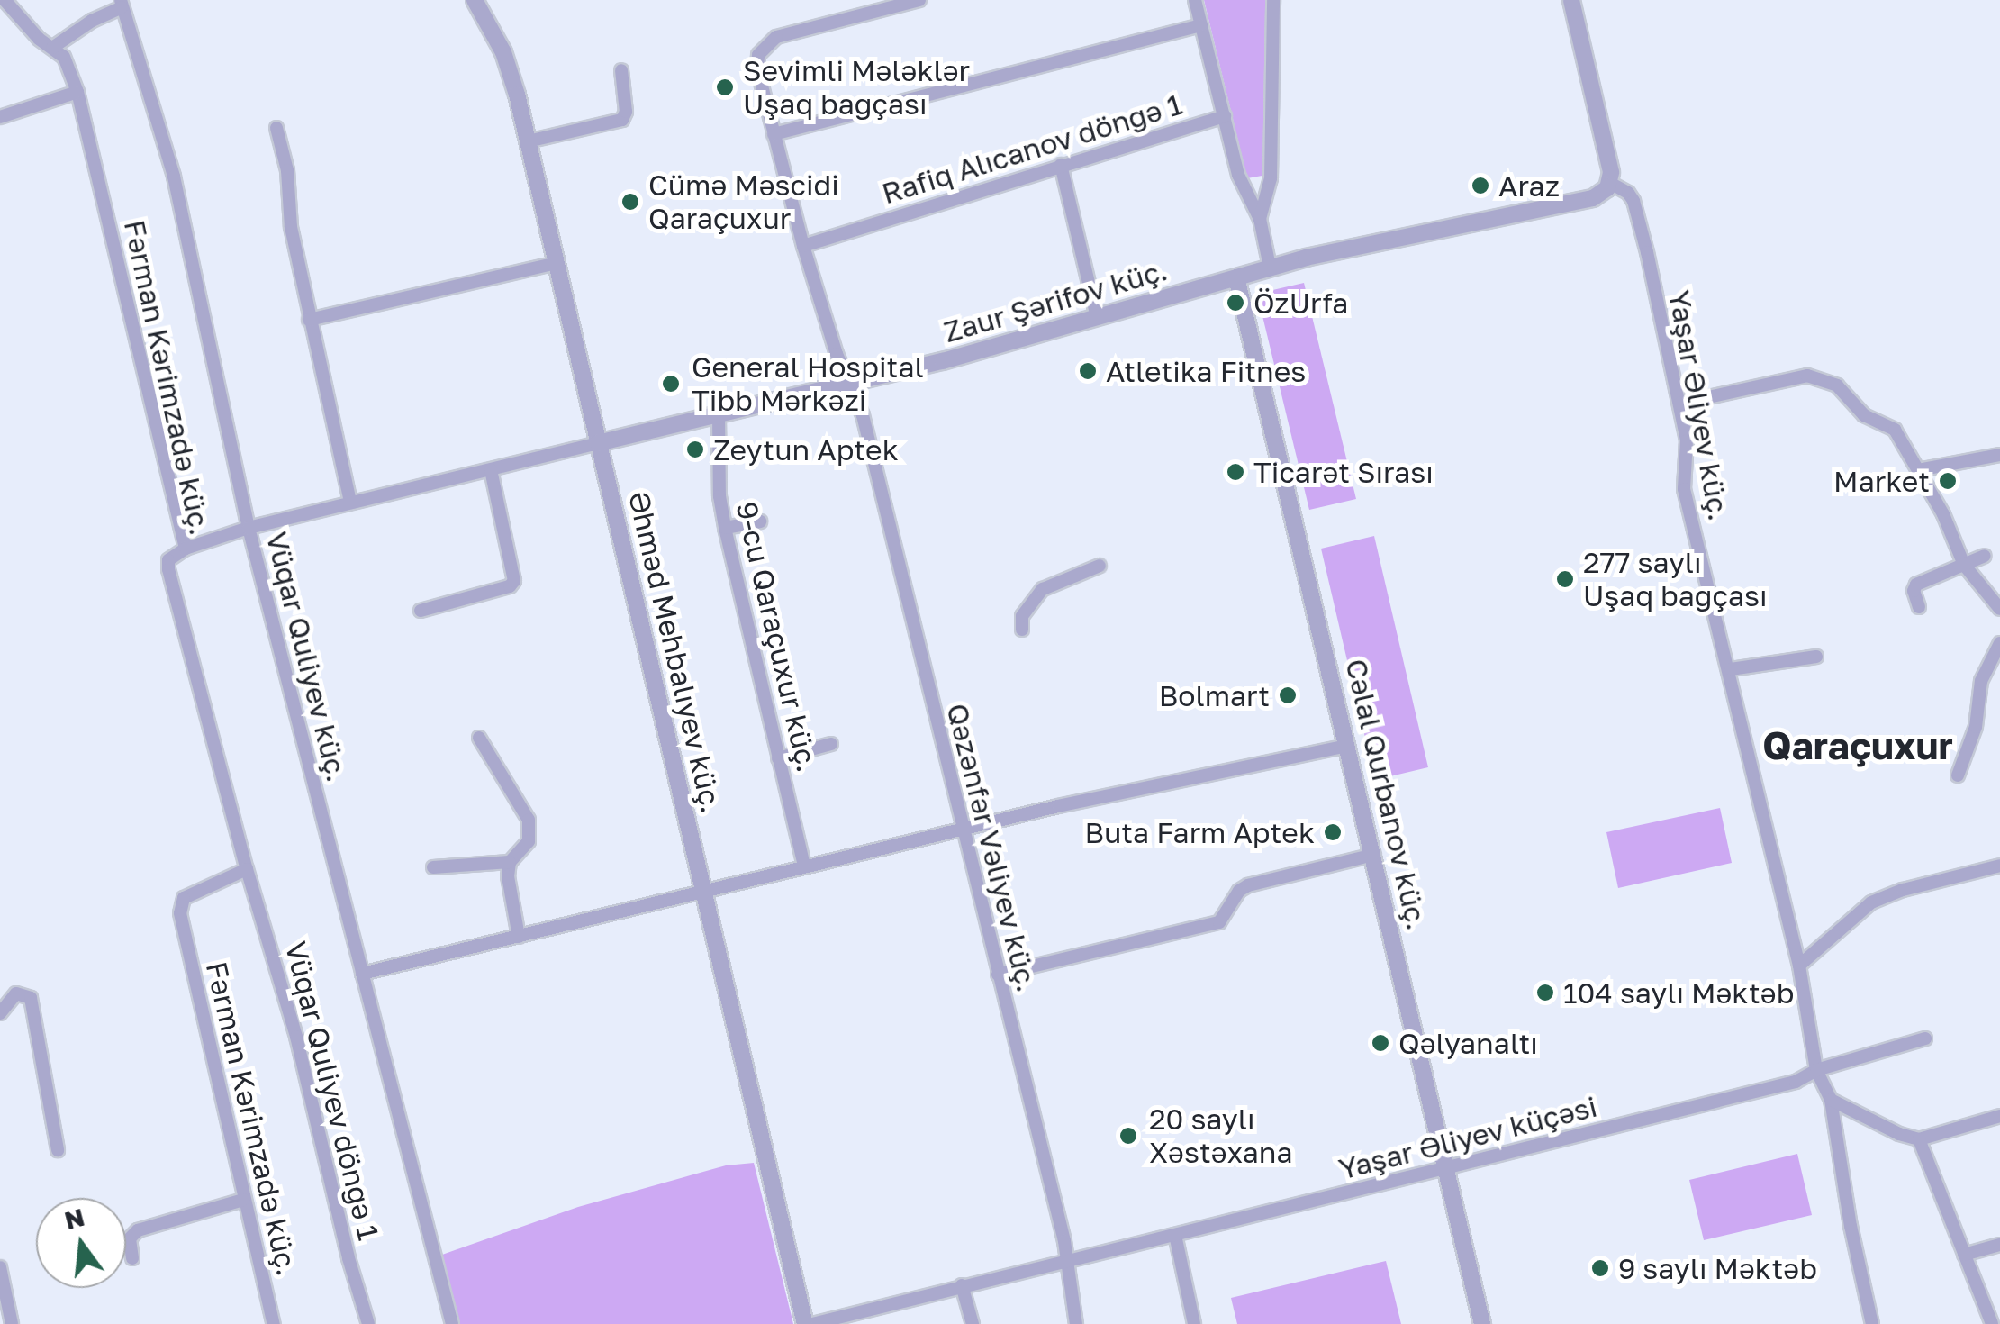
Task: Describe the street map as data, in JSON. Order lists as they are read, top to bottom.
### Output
{
  "streets": {
    "street": [
      "Rafiq Alıcanov döngə 1",
      "Zaur Şərifov küç.",
      "Fərman Kərimzadə küç.",
      "Yaşar Əliyev küç.",
      "9-cu Qaraçuxur küç.",
      "Əhməd Mehbalıyev küç.",
      "Vüqar Quliyev küç.",
      "Cəlal Qurbanov küç.",
      "Qəzənfər Vəliyev küç.",
      "Vüqar Quliyev döngə 1",
      "Yaşar Əliyev küçəsi"
    ]
  },
  "crossings": [
    ["Rafiq Alıcanov döngə 1", "Qəzənfər Vəliyev küç."],
    ["Zaur Şərifov küç.", "Fərman Kərimzadə küç."],
    ["Zaur Şərifov küç.", "Yaşar Əliyev küç."],
    ["Zaur Şərifov küç.", "9-cu Qaraçuxur küç."],
    ["Zaur Şərifov küç.", "Əhməd Mehbalıyev küç."],
    ["Zaur Şərifov küç.", "Vüqar Quliyev küç."],
    ["Zaur Şərifov küç.", "Cəlal Qurbanov küç."],
    ["Zaur Şərifov küç.", "Qəzənfər Vəliyev küç."],
    ["Fərman Kərimzadə küç.", "Vüqar Quliyev döngə 1"],
    ["Yaşar Əliyev küç.", "Yaşar Əliyev küçəsi"],
    ["Əhməd Mehbalıyev küç.", "Yaşar Əliyev küçəsi"],
    ["Cəlal Qurbanov küç.", "Yaşar Əliyev küçəsi"],
    ["Qəzənfər Vəliyev küç.", "Yaşar Əliyev küçəsi"]
  ],
  "districts": ["Qaraçuxur"],
  "places": [
    "Sevimli Mələklər Uşaq bağçası",
    "Araz",
    "Cümə Məscidi Qaraçuxur",
    "ÖzUrfa",
    "Atletika Fitnes",
    "General Hospital Tibb Mərkəzi",
    "Zeytun Aptek",
    "Ticarət Sırası",
    "Market",
    "277 saylı Uşaq bağçası",
    "Bolmart",
    "Buta Farm Aptek",
    "104 saylı Məktəb",
    "Qəlyanaltı",
    "20 saylı Xəstəxana",
    "9 saylı Məktəb"
  ],
  "north": "top"
}
